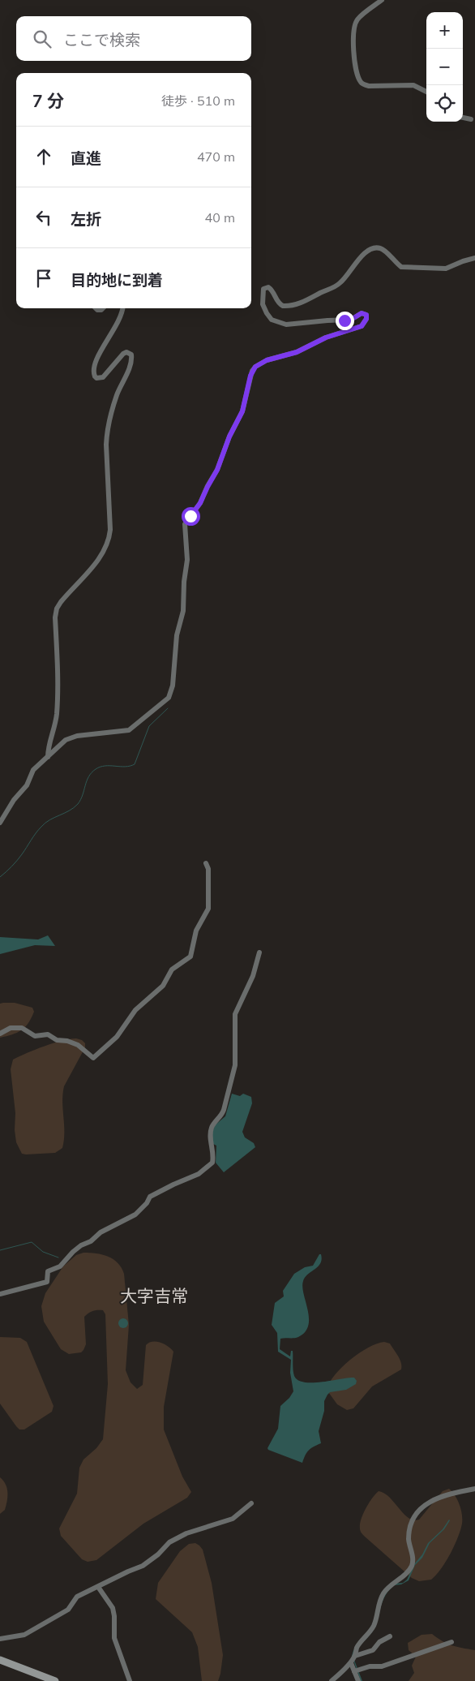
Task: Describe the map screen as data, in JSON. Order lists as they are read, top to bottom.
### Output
{
  "districts": ["大字吉常"],
  "page": {
    "map_buttons": ["+", "−"],
    "search": "ここで検索",
    "heading": ["7 分", "徒歩 · 510 m"],
    "list": [
      ["直進", "470 m"],
      ["左折", "40 m"],
      "目的地に到着"
    ]
  }
}
